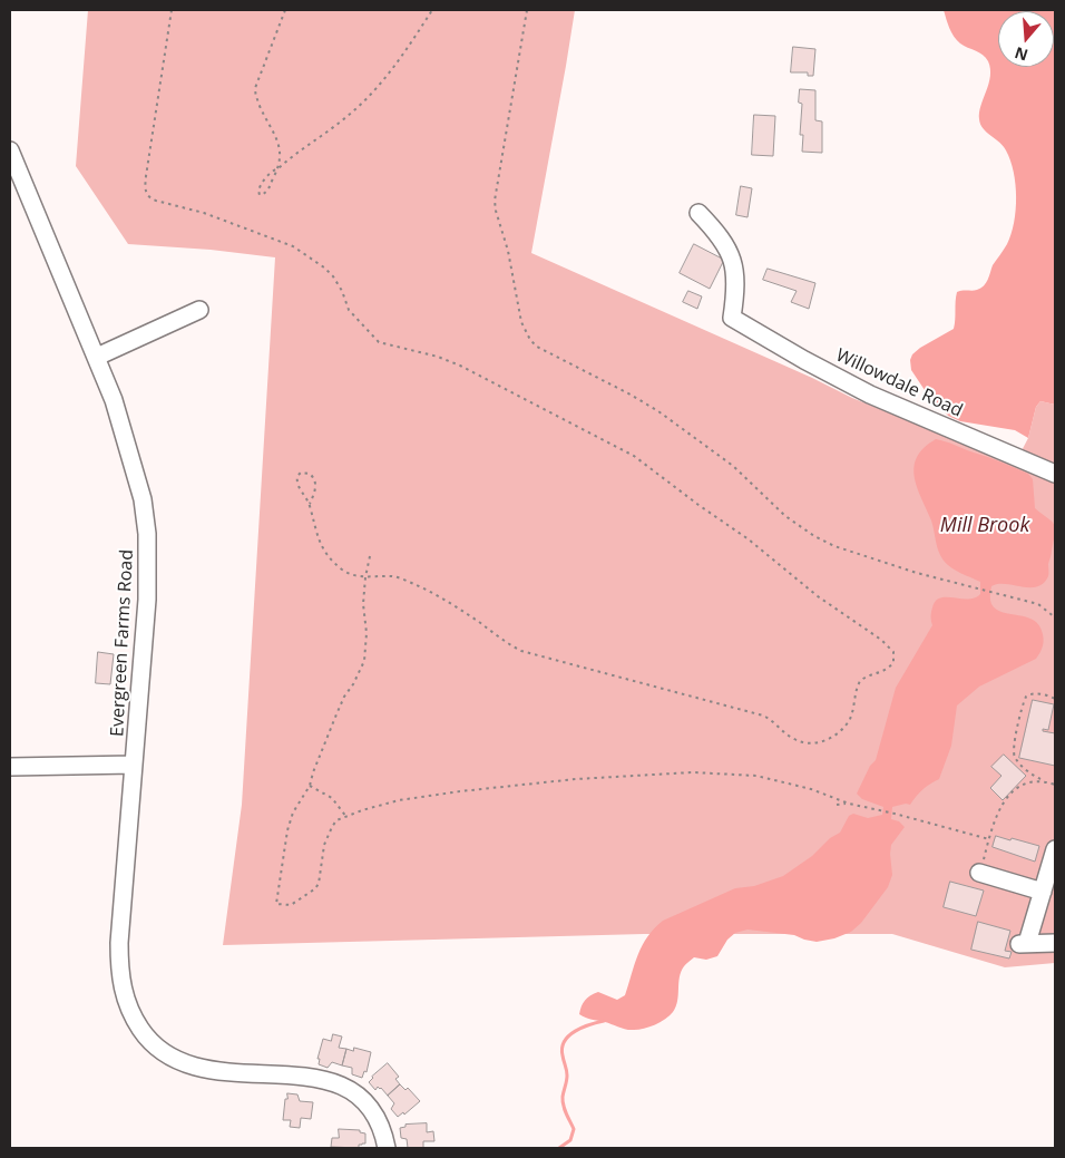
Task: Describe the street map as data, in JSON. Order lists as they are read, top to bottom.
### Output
{
  "streets": {
    "street": ["Willowdale Road", "Evergreen Farms Road"]
  },
  "water": ["Mill Brook"],
  "north": "bottom"
}
